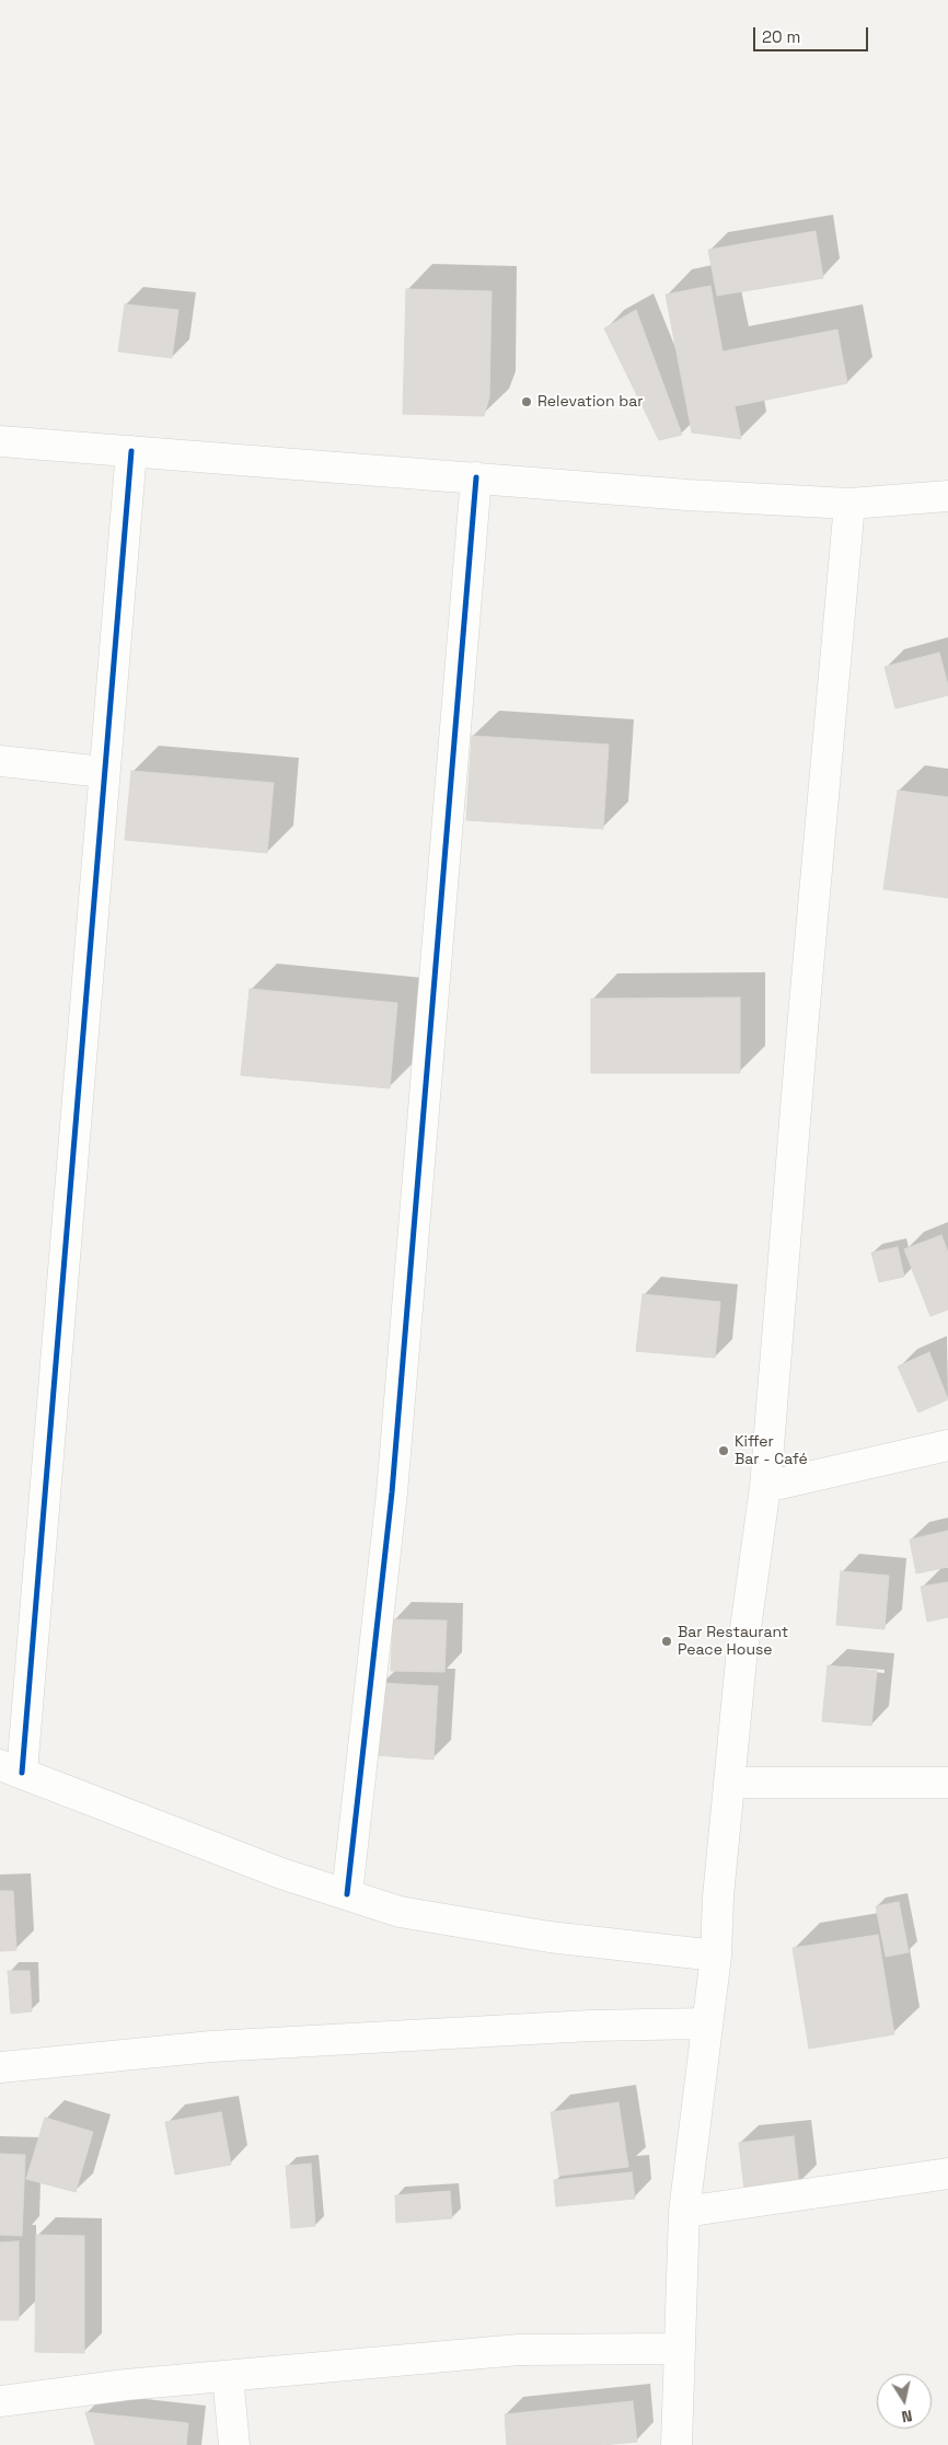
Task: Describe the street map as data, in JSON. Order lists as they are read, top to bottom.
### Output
{
  "places": ["Relevation bar", "Kiffer Bar - Café", "Bar Restaurant Peace House"],
  "scale_bar": "20 m",
  "north": "bottom"
}
